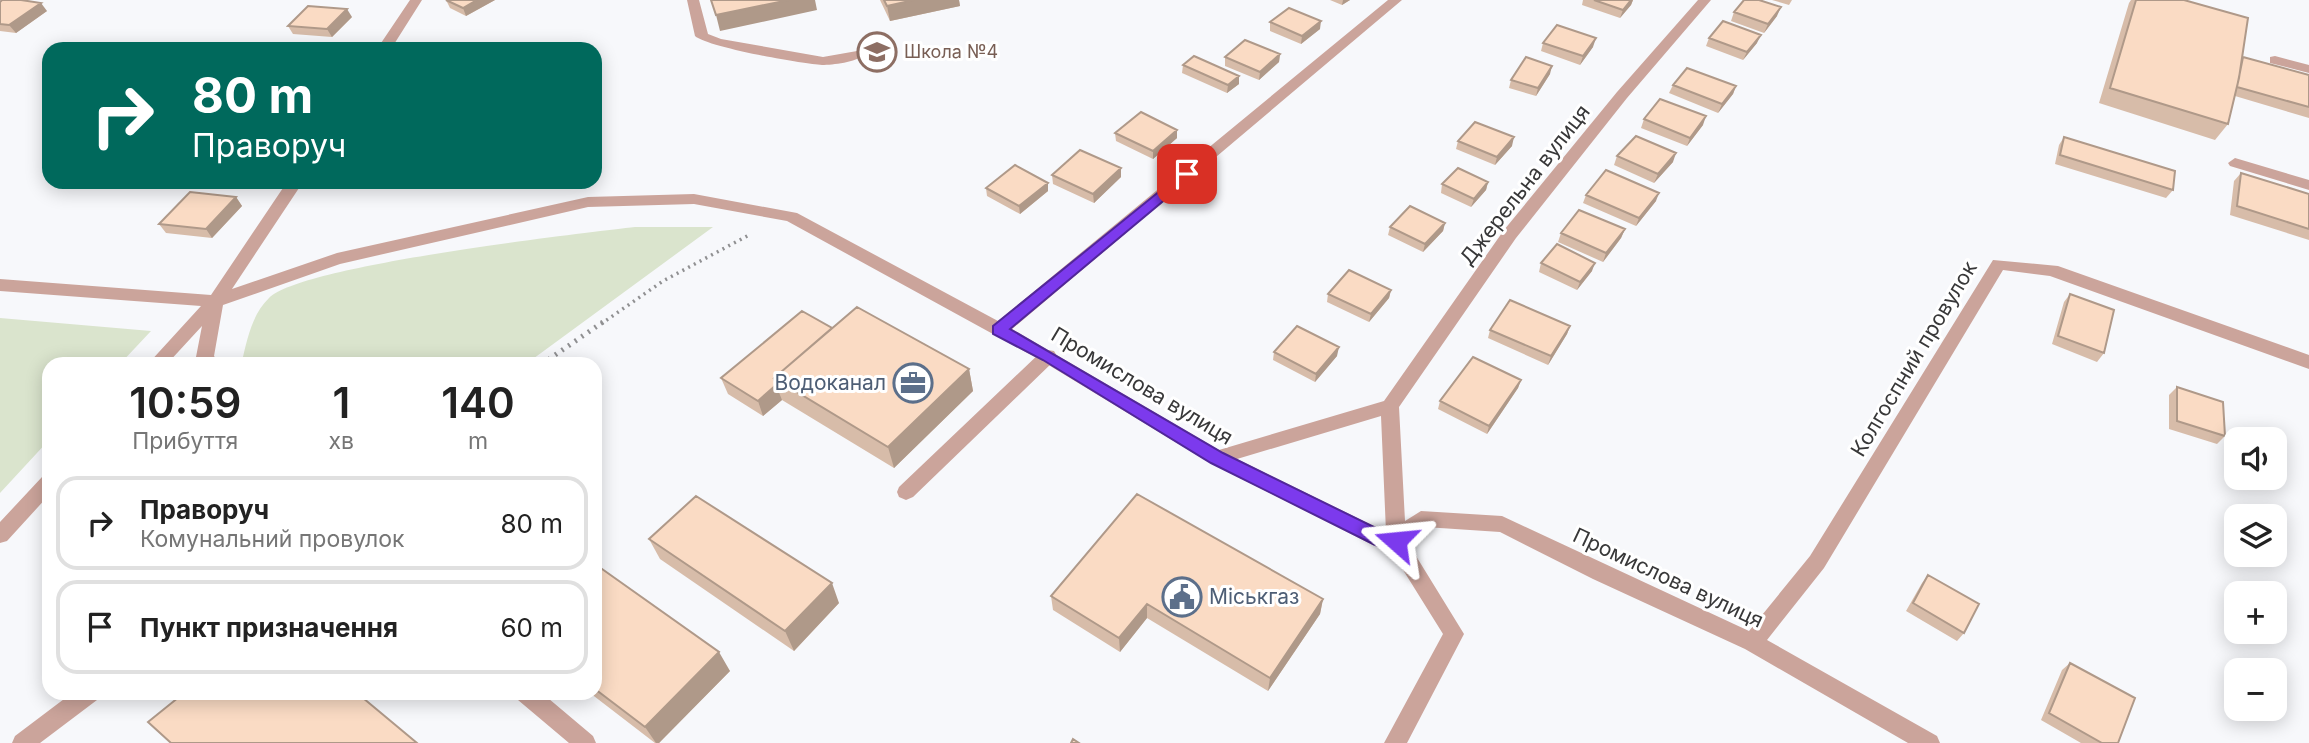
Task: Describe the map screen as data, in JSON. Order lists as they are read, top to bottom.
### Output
{
  "streets": {
    "street": ["Джерельна вулиця", "Колгоспний провулок", "Промислова вулиця"]
  },
  "crossings": [
    ["Колгоспний провулок", "Промислова вулиця"]
  ],
  "places": {
    "school or university": ["Школа №4"],
    "office": ["Водоканал"],
    "public building": ["Міськгаз"]
  },
  "page": {
    "turn": ["80 m", "Праворуч"],
    "eta": [
      "10:59",
      "Прибуття",
      "1",
      "хв",
      "140",
      "m"
    ],
    "map_buttons": ["+", "−"],
    "list": [
      {
        "name": "Праворуч",
        "note": "Комунальний провулок",
        "value": "80 m"
      },
      {
        "name": "Пункт призначення",
        "value": "60 m"
      }
    ]
  }
}
